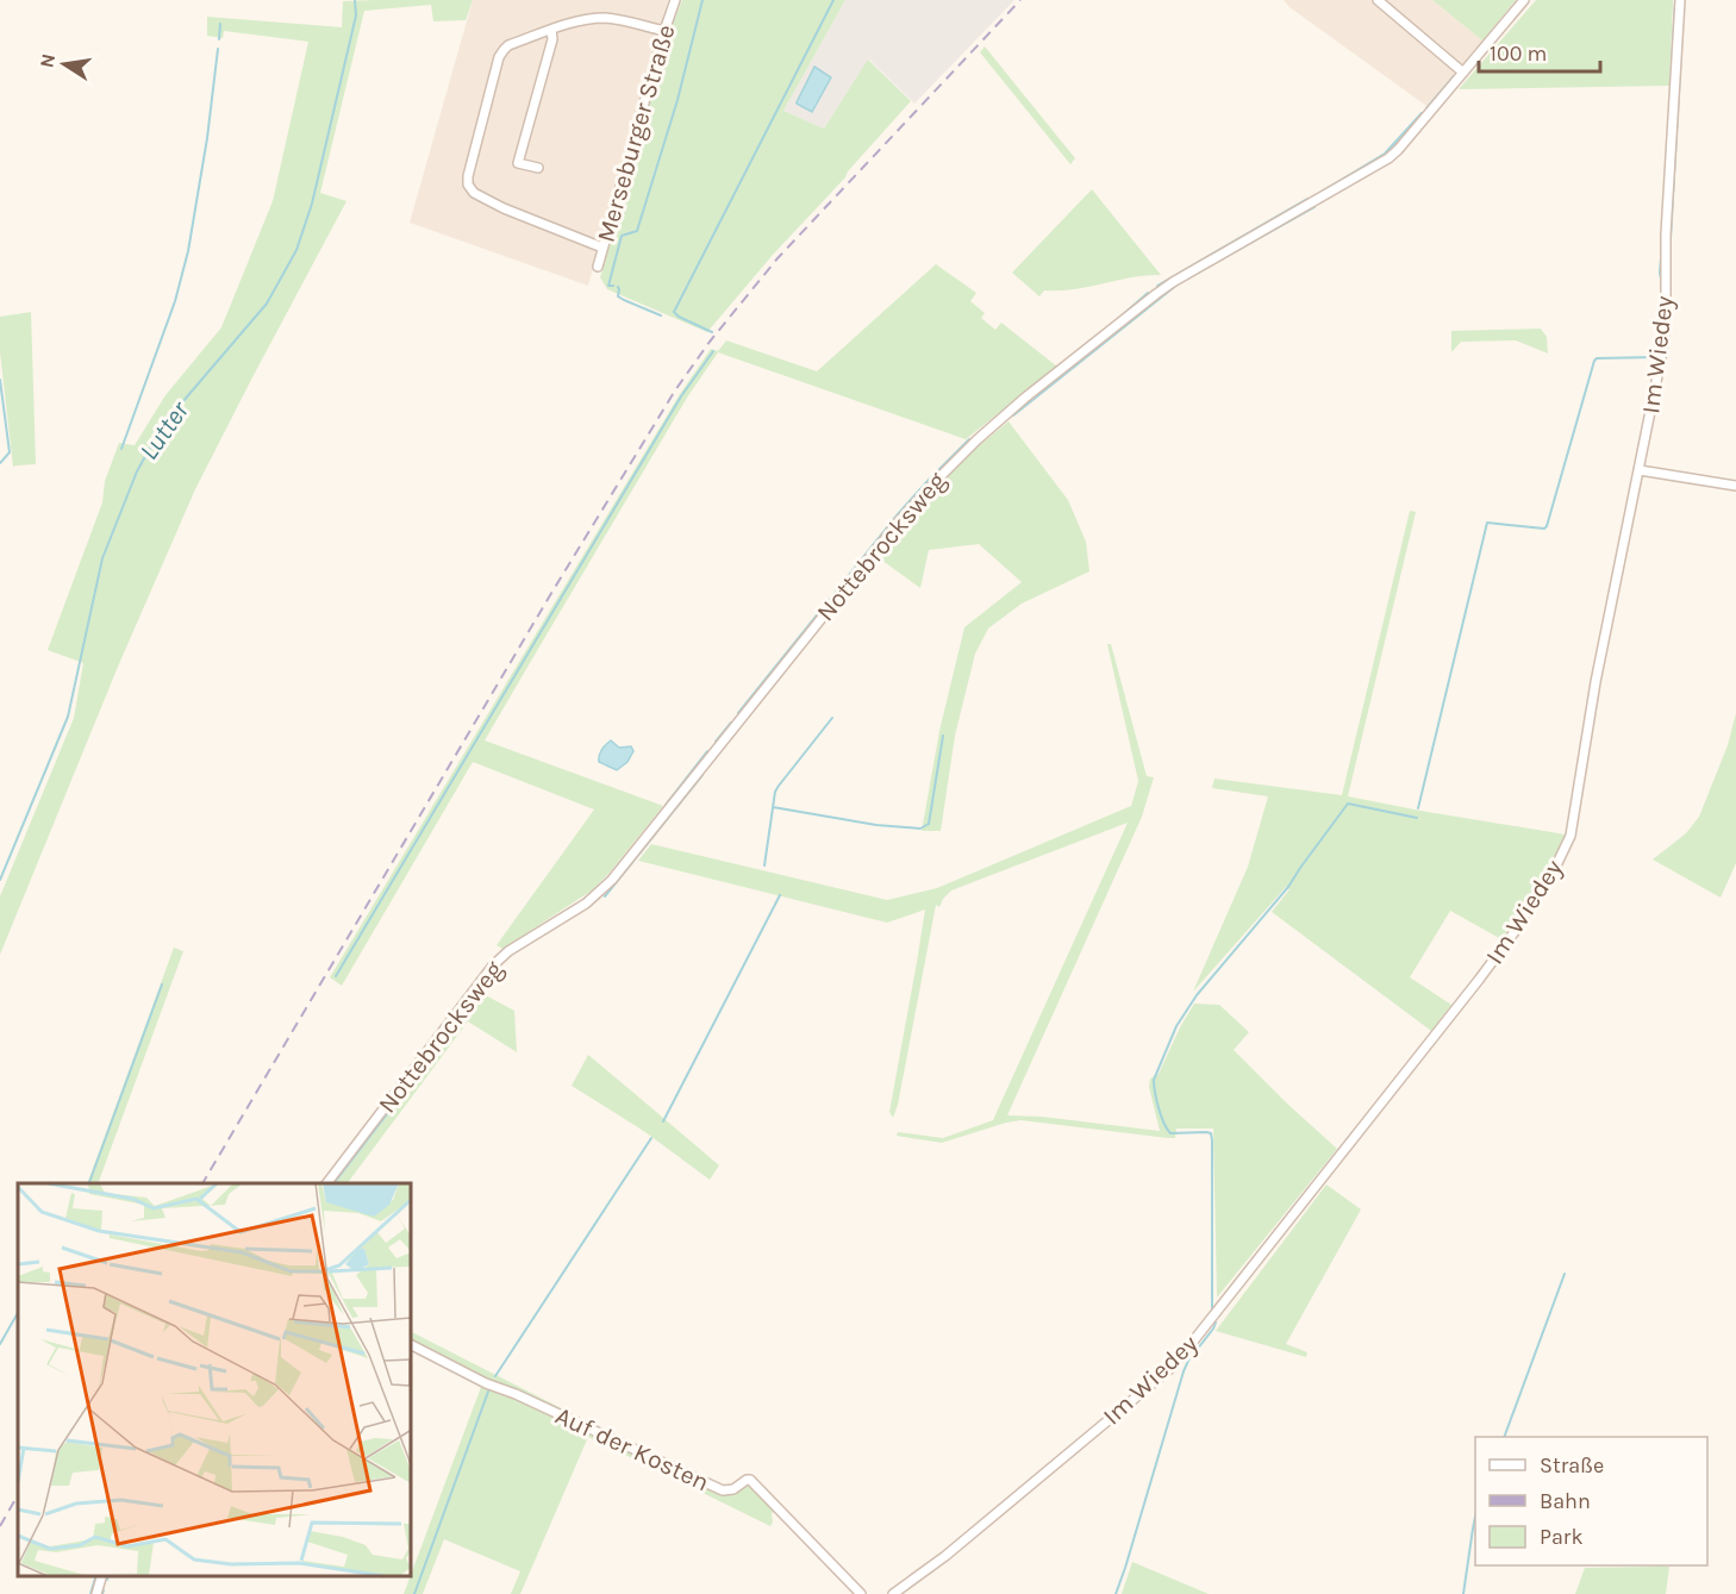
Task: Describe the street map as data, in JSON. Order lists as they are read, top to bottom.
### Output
{
  "streets": {
    "street": [
      "Merseburger Straße",
      "Im Wiedey",
      "Nottebrocksweg",
      "Auf der Kosten"
    ]
  },
  "water": ["Lutter"],
  "legend": ["Straße", "Bahn", "Park"],
  "scale_bar": "100 m",
  "north": "left"
}
